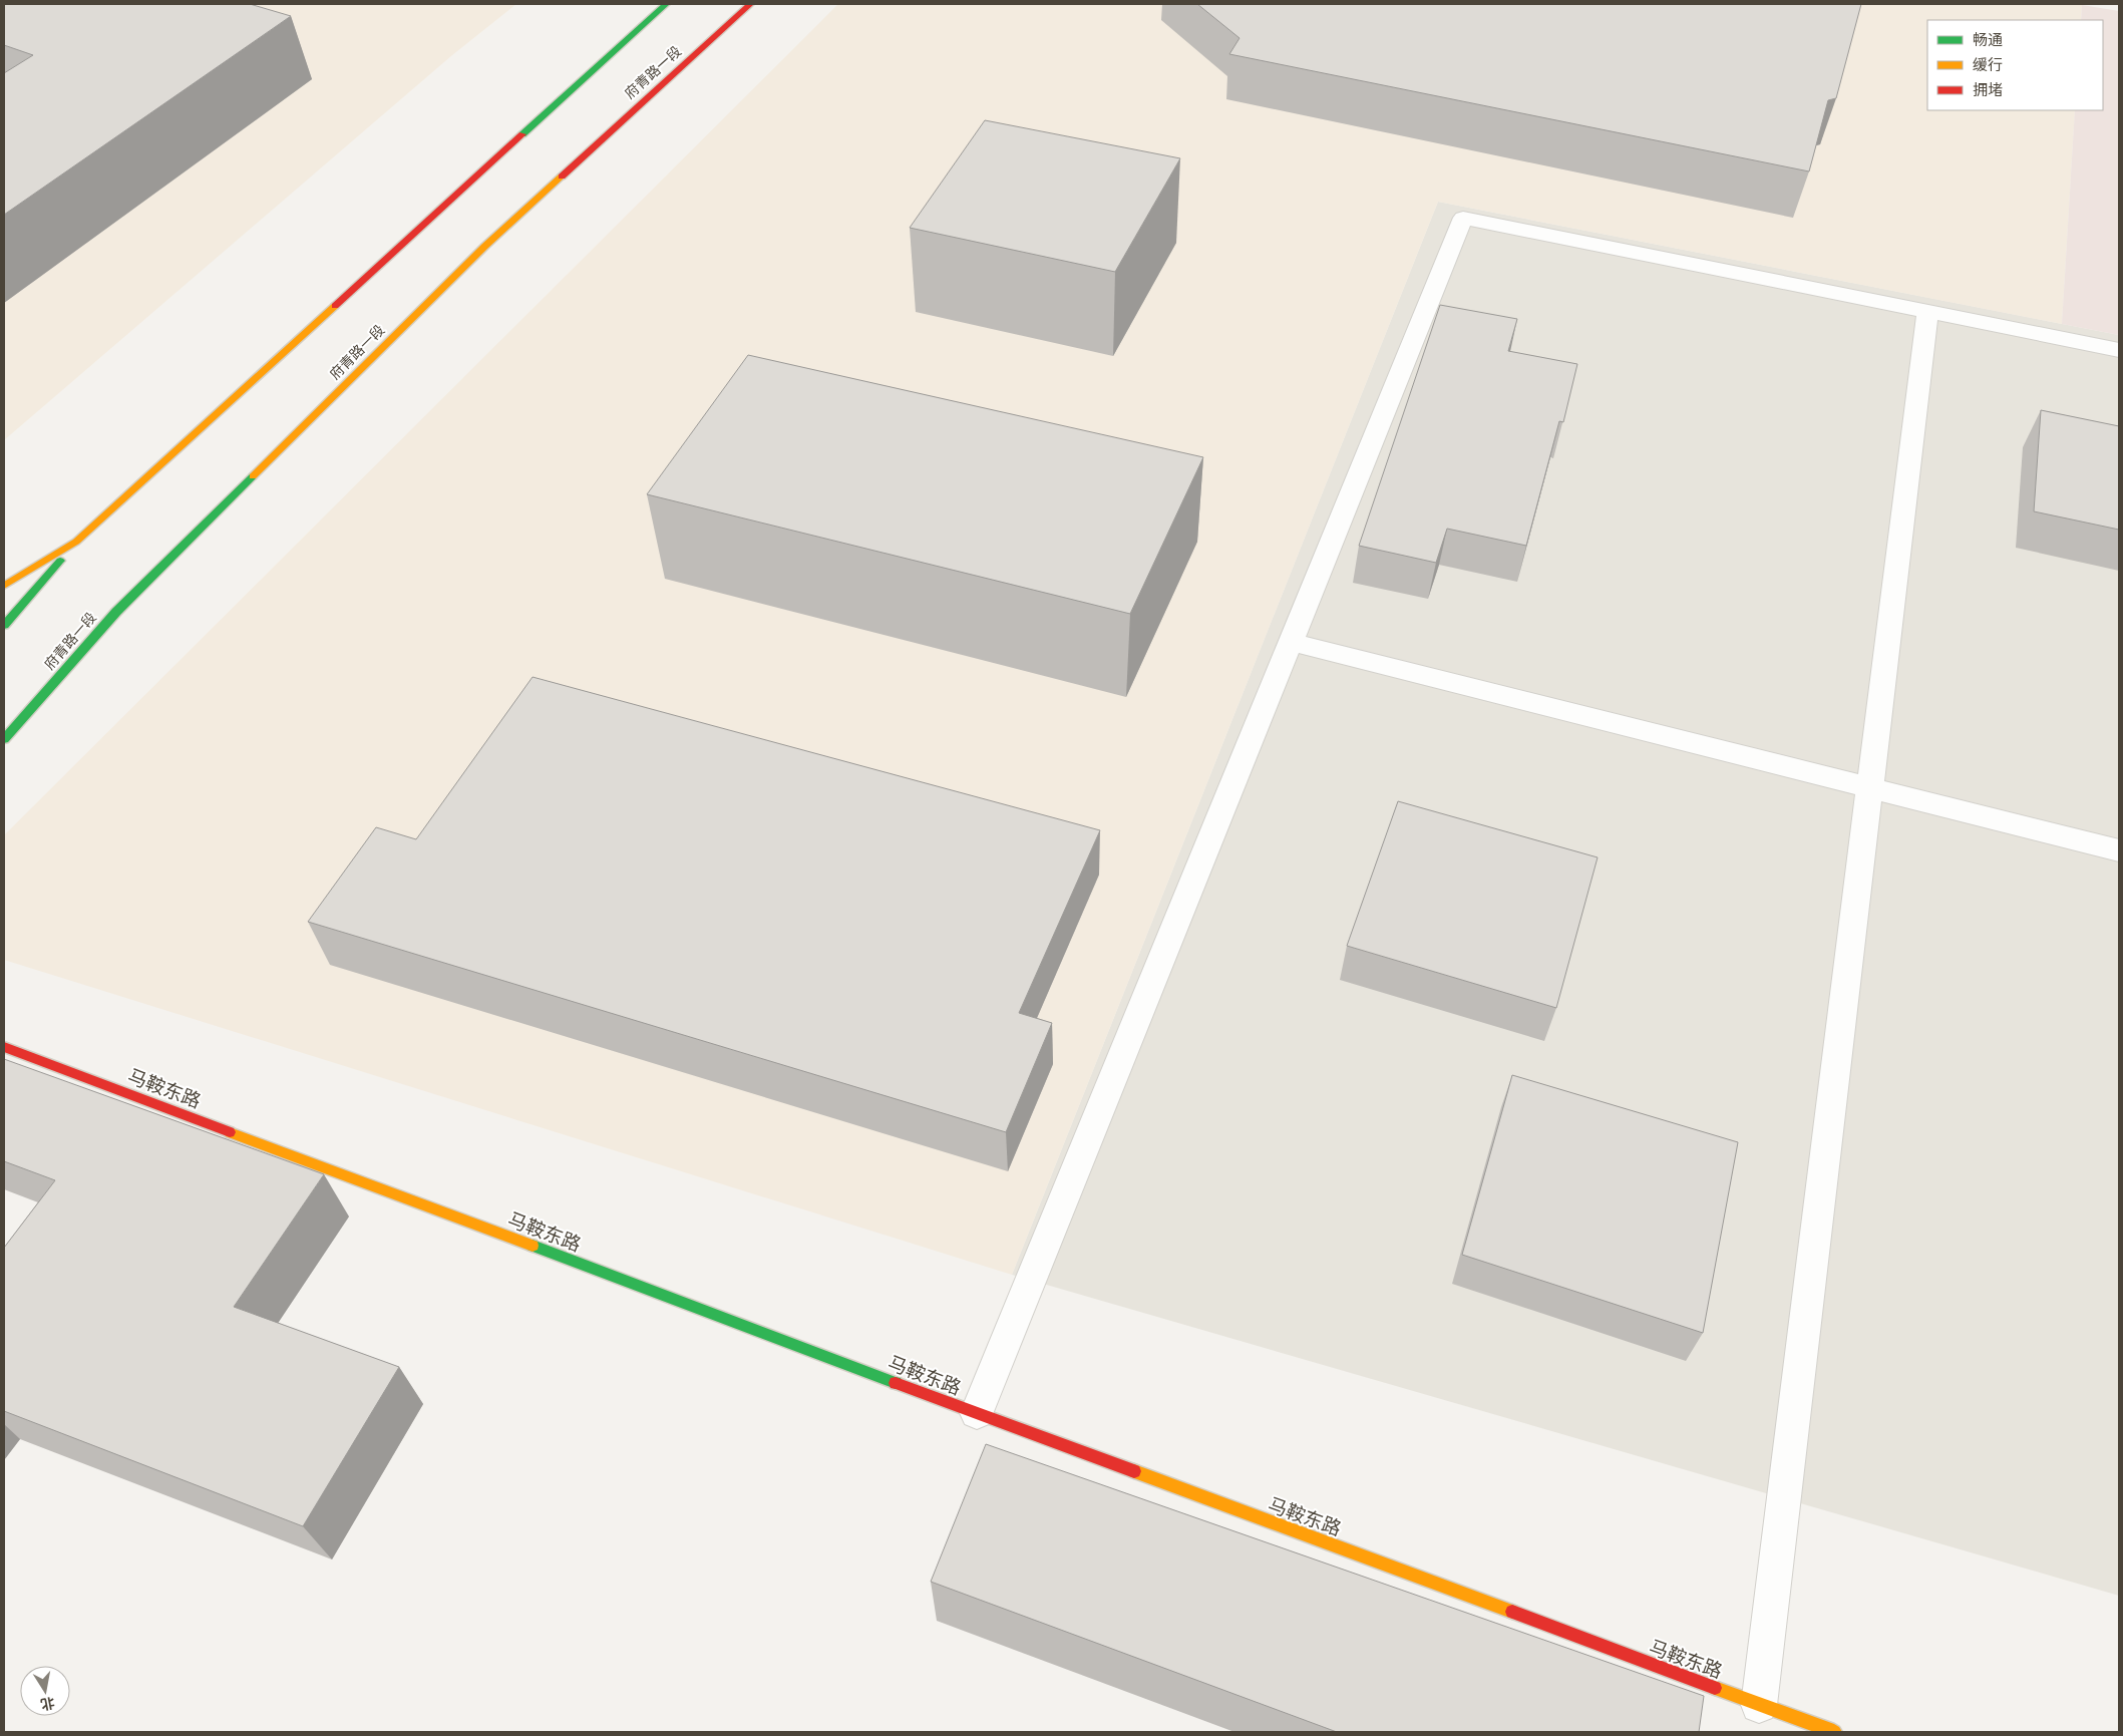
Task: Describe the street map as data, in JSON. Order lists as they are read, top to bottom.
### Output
{
  "streets": {
    "main road": ["府青路一段", "马鞍东路"]
  },
  "legend": ["畅通", "缓行", "拥堵"],
  "north": "bottom"
}
